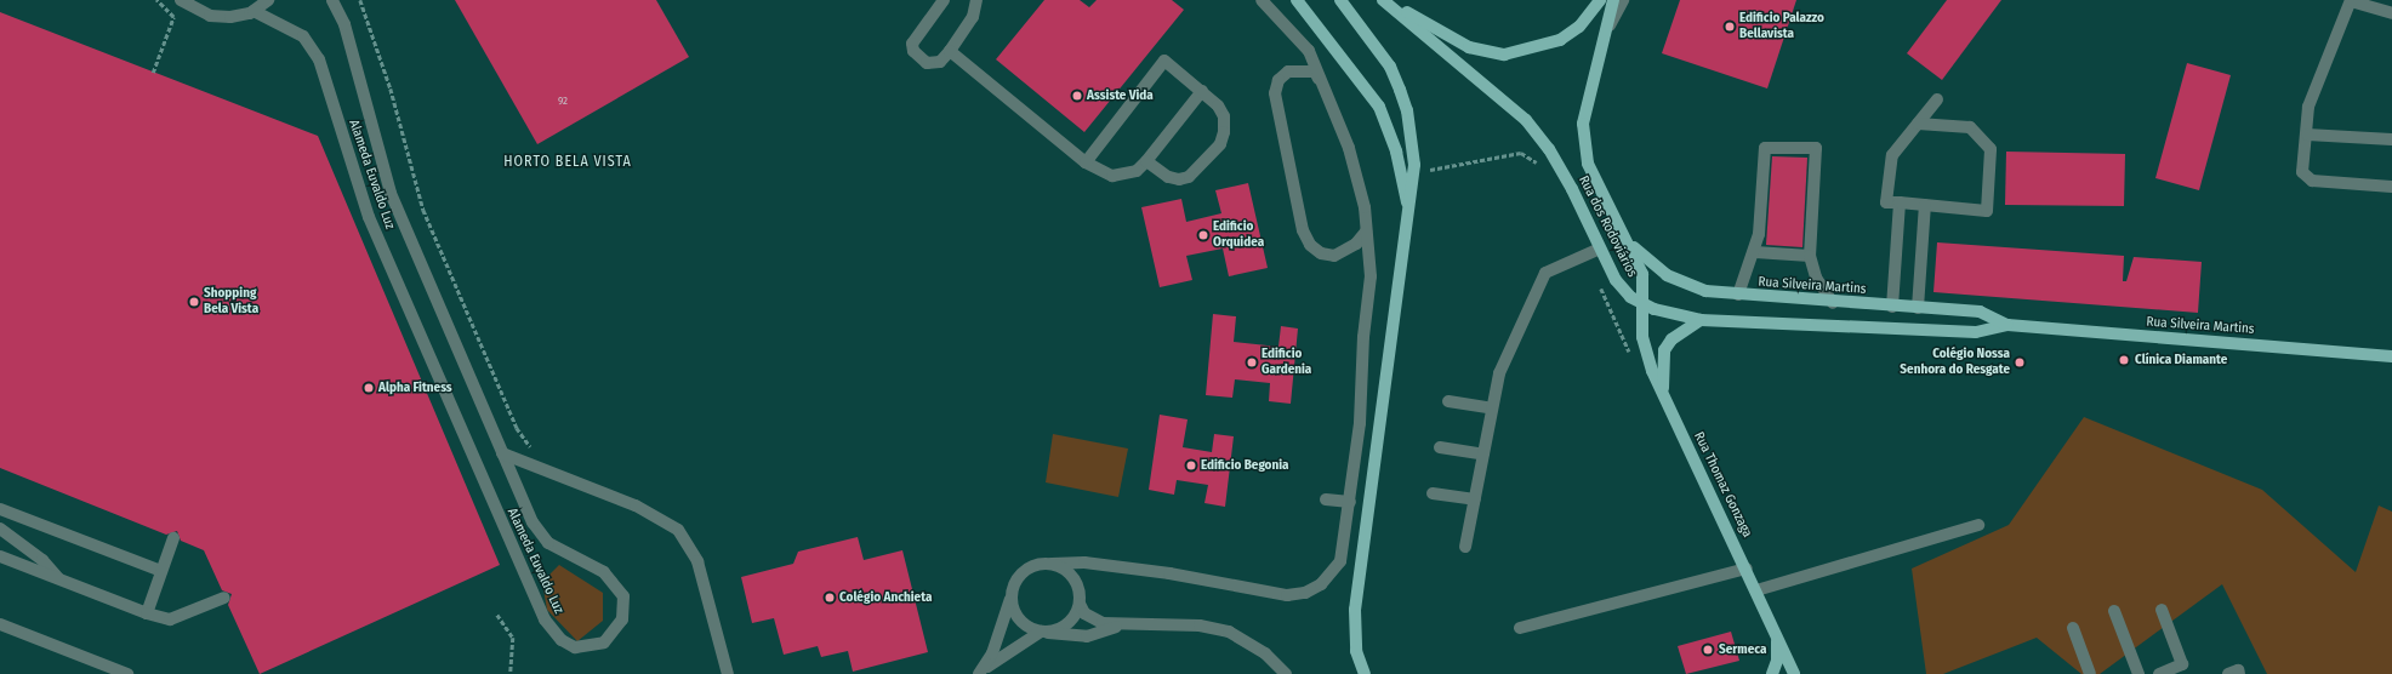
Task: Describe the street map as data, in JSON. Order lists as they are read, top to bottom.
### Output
{
  "streets": {
    "main road": ["Rua dos Rodoviários", "Rua Silveira Martins", "Rua Thomaz Gonzaga"],
    "street": ["Alameda Euvaldo Luz"]
  },
  "crossings": [
    ["Rua dos Rodoviários", "Rua Silveira Martins"],
    ["Rua dos Rodoviários", "Rua Thomaz Gonzaga"],
    ["Rua Silveira Martins", "Rua Thomaz Gonzaga"]
  ],
  "districts": ["HORTO BELA VISTA"],
  "places": [
    "Edificio Palazzo Bellavista",
    "Assiste Vida",
    "Edificio Orquidea",
    "Shopping Bela Vista",
    "Clínica Diamante",
    "Edificio Gardenia",
    "Colégio Nossa Senhora do Resgate",
    "Alpha Fitness",
    "Edificio Begonia",
    "Colégio Anchieta",
    "Sermeca"
  ],
  "house_numbers": ["92"]
}
